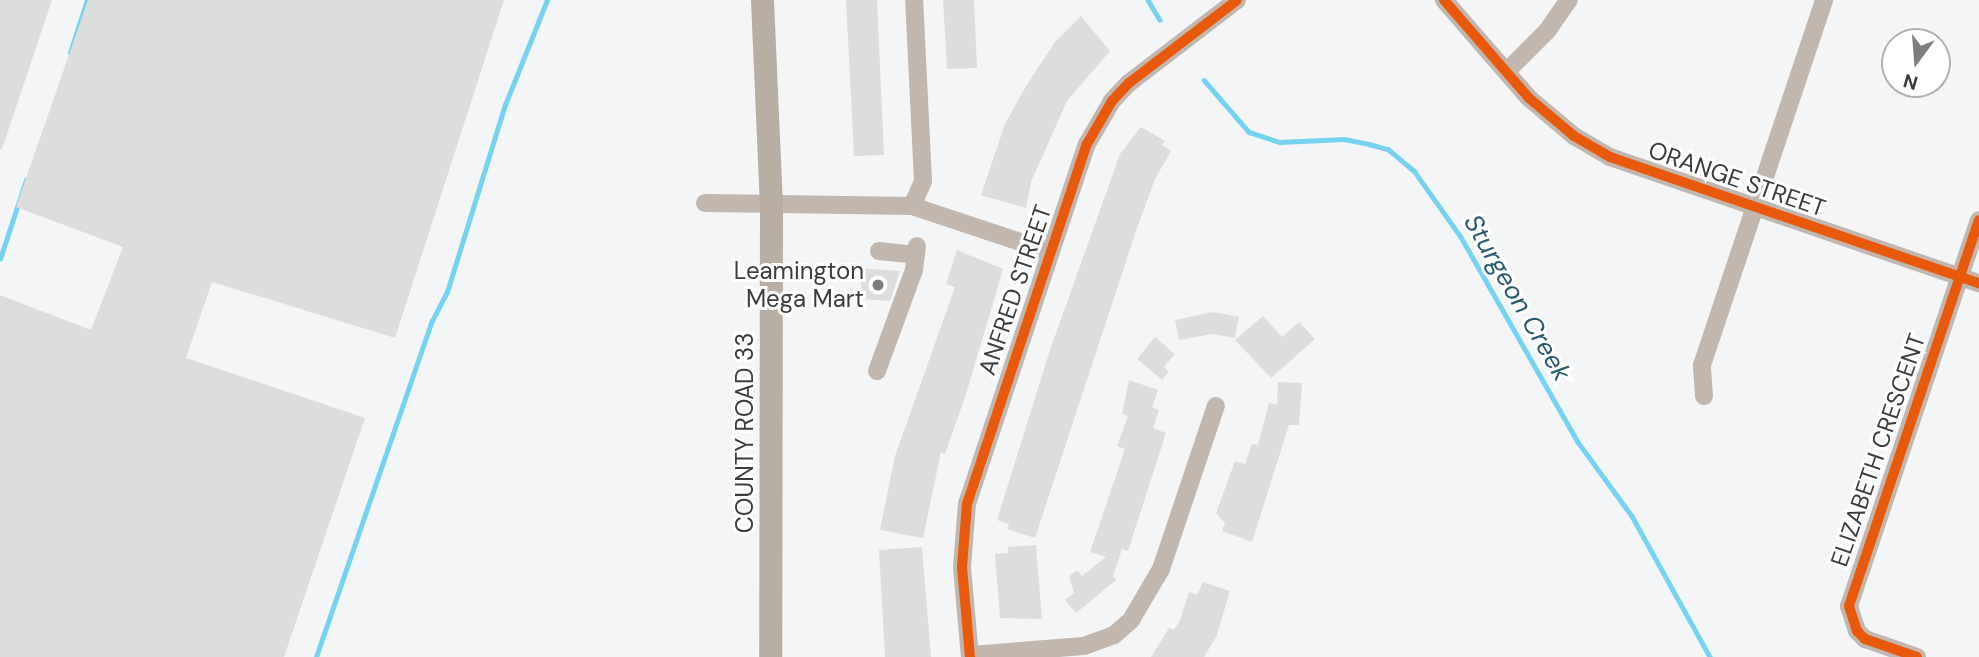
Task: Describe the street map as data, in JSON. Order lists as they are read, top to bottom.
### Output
{
  "streets": {
    "main road": ["COUNTY ROAD 33"],
    "street": ["ORANGE STREET", "ANFRED STREET", "ELIZABETH CRESCENT"]
  },
  "crossings": [
    ["ORANGE STREET", "ELIZABETH CRESCENT"]
  ],
  "water": ["Sturgeon Creek"],
  "places": ["Leamington Mega Mart"],
  "north": "bottom"
}
